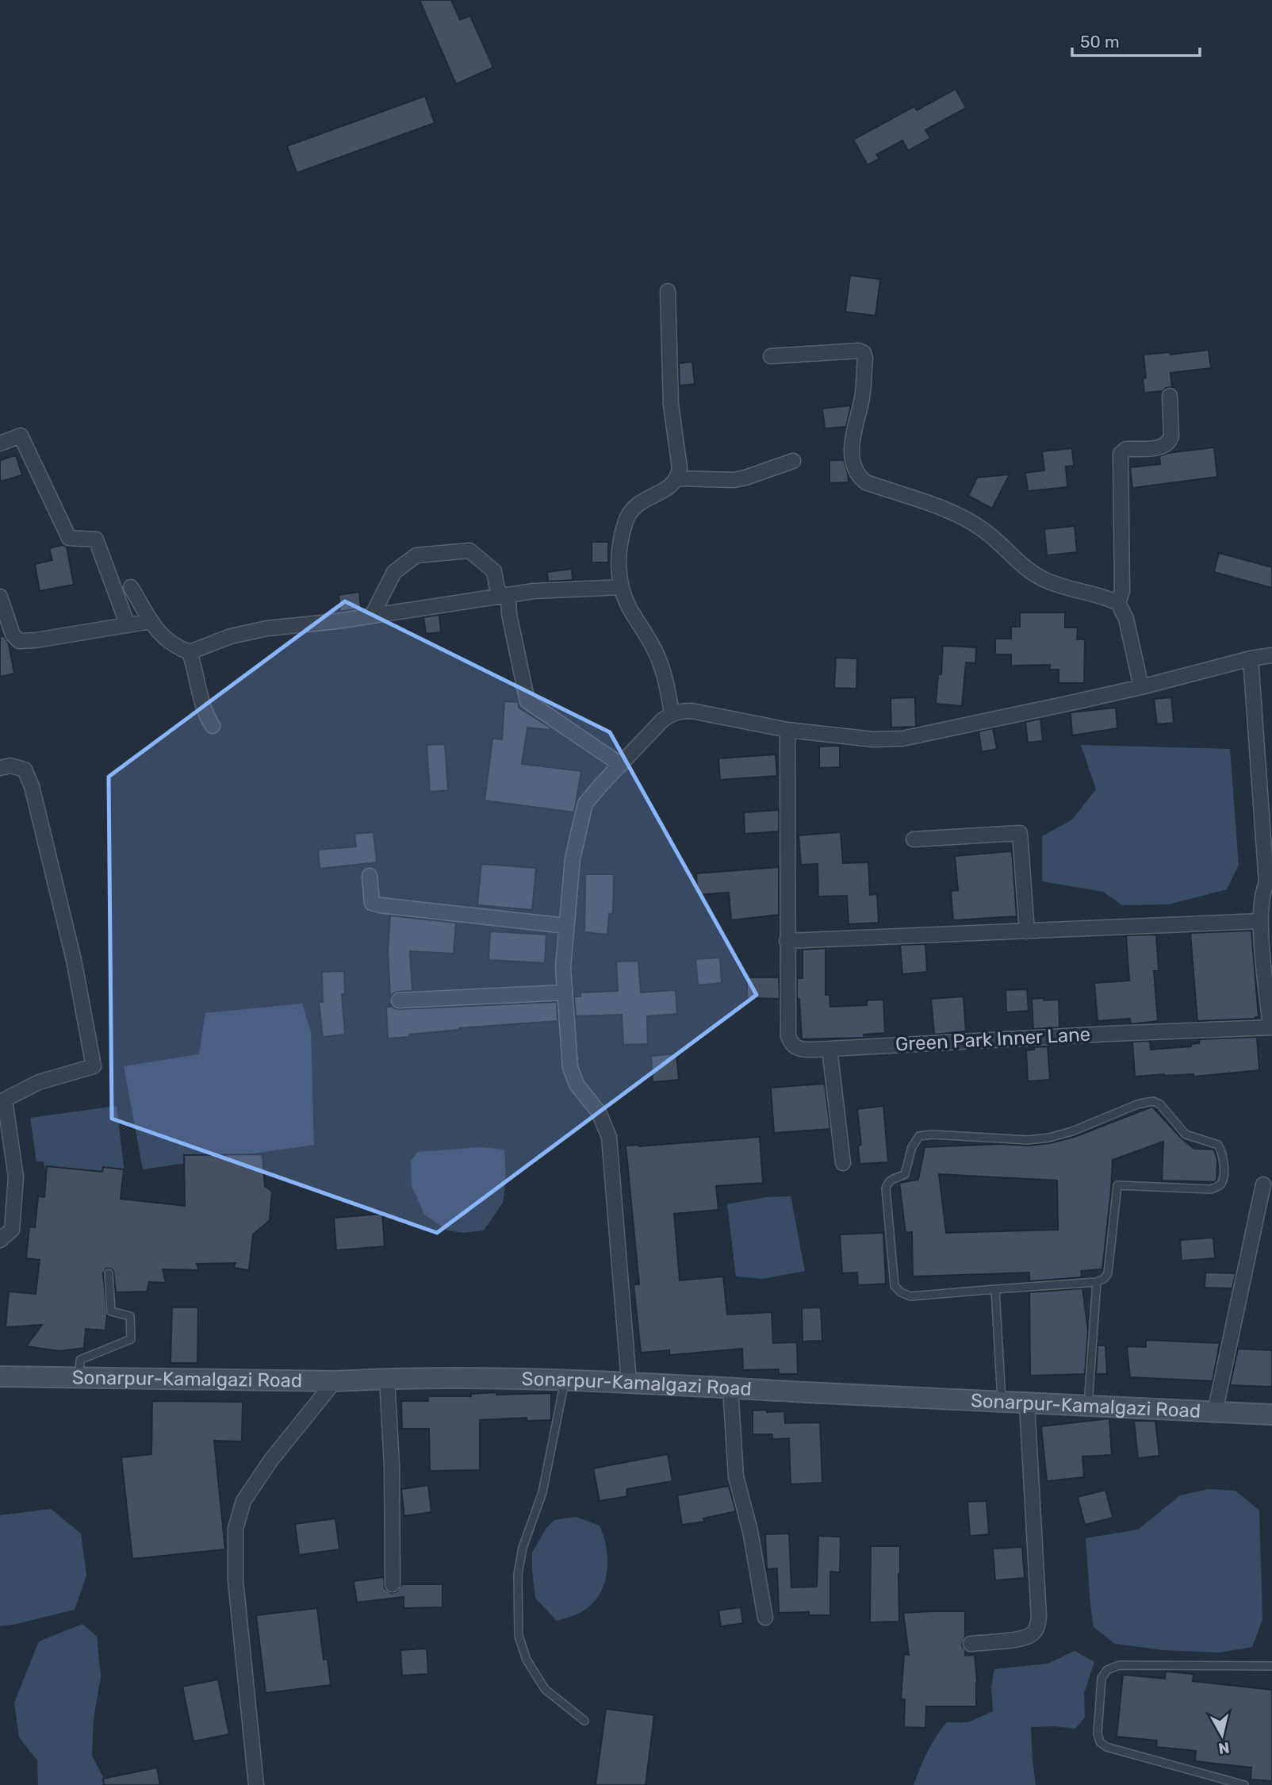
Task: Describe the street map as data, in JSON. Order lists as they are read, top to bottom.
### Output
{
  "streets": {
    "main road": ["Sonarpur-Kamalgazi Road"],
    "street": ["Green Park Inner Lane"]
  },
  "scale_bar": "50 m",
  "north": "bottom"
}
